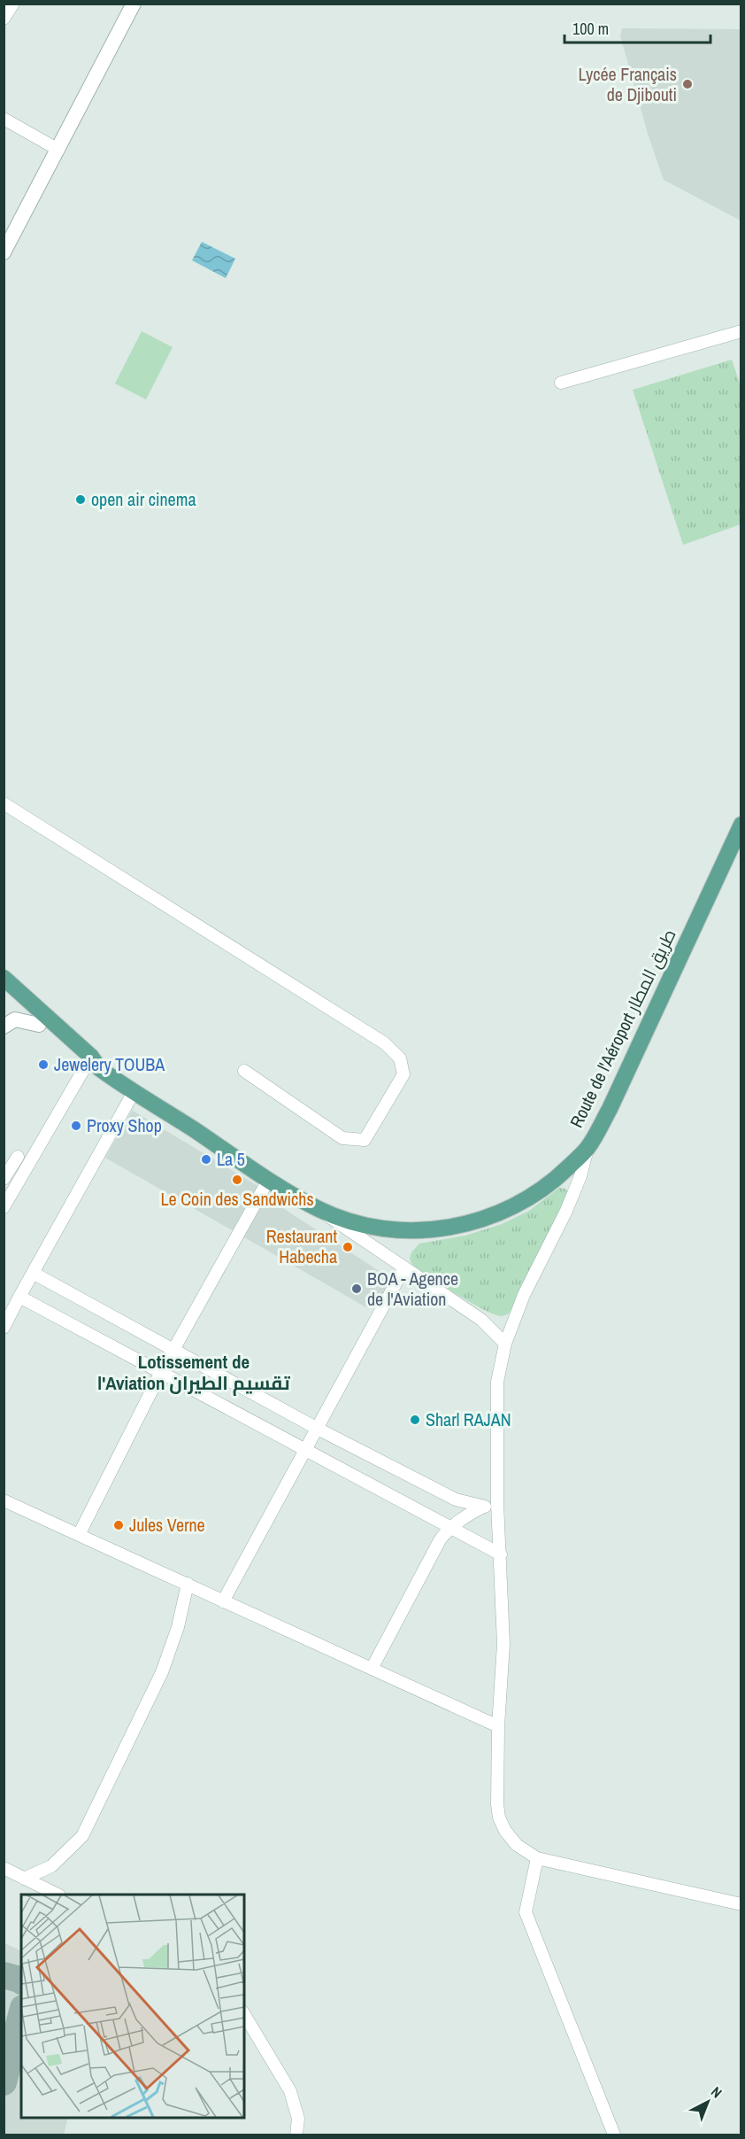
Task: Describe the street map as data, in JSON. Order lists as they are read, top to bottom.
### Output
{
  "streets": {
    "main road": ["Route de l'Aéroport طريق المطار"]
  },
  "districts": ["Lotissement de l'Aviation تقسيم الطيران"],
  "places": [
    "Lycée Français de Djibouti",
    "open air cinema",
    "Jewelery TOUBA",
    "Proxy Shop",
    "La 5",
    "Le Coin des Sandwichs",
    "Restaurant Habecha",
    "BOA - Agence de l'Aviation",
    "Sharl RAJAN",
    "Jules Verne"
  ],
  "scale_bar": "100 m",
  "north": "top right"
}
